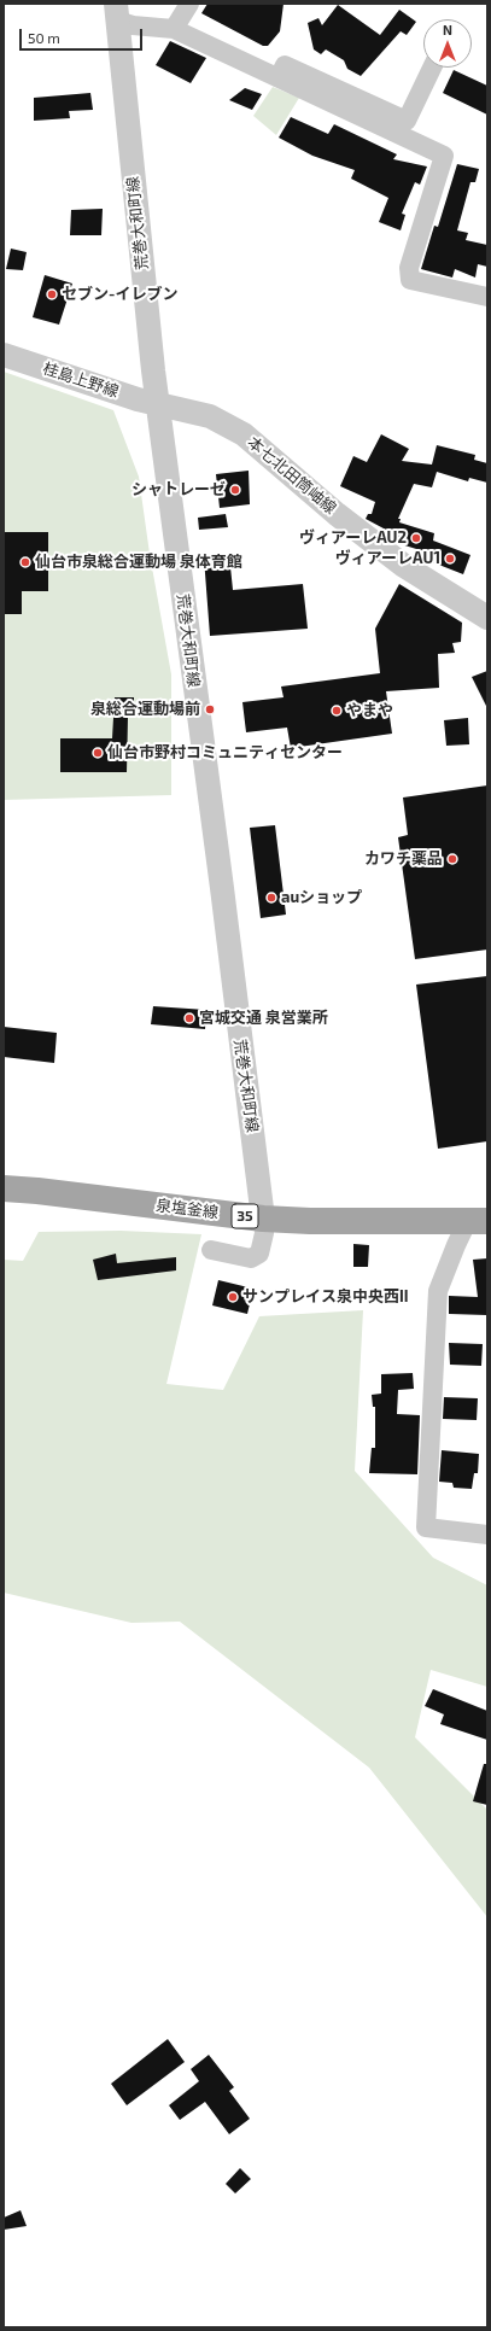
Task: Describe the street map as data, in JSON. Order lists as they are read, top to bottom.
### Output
{
  "streets": {
    "main road": ["泉塩釜線", "35"],
    "street": ["荒巻大和町線", "桂島上野線", "本七北田筒岫線"]
  },
  "crossings": [
    ["荒巻大和町線", "桂島上野線"],
    ["荒巻大和町線", "本七北田筒岫線"],
    ["荒巻大和町線", "泉塩釜線"],
    ["桂島上野線", "本七北田筒岫線"]
  ],
  "places": [
    "セブン-イレブン",
    "シャトレーゼ",
    "ヴィアーレAU2",
    "ヴィアーレAU1",
    "仙台市泉総合運動場 泉体育館",
    "泉総合運動場前",
    "やまや",
    "仙台市野村コミュニティセンター",
    "カワチ薬品",
    "auショップ",
    "宮城交通 泉営業所",
    "サンプレイス泉中央西II"
  ],
  "scale_bar": "50 m",
  "north": "top"
}
